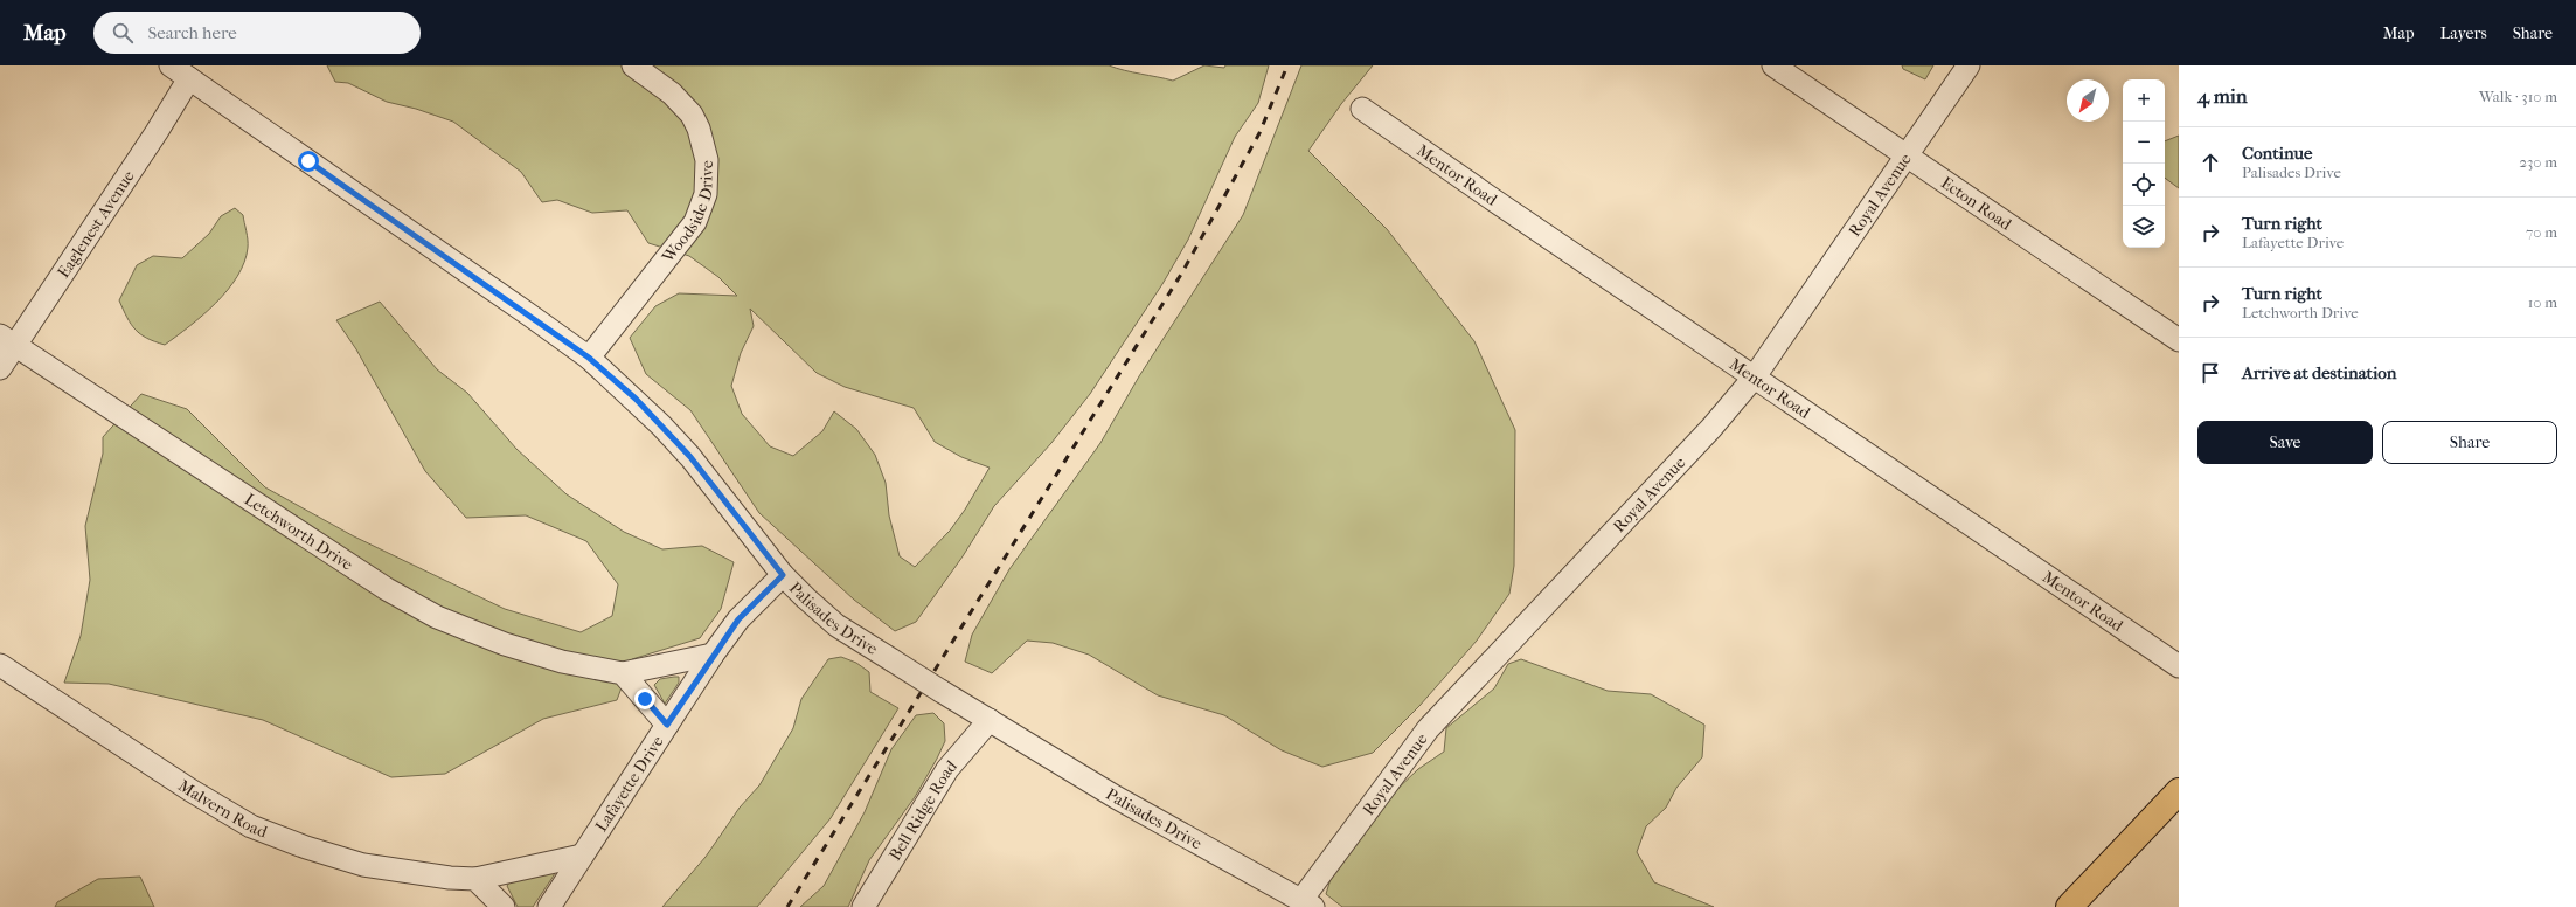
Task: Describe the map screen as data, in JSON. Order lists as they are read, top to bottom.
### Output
{
  "streets": {
    "street": [
      "Mentor Road",
      "Royal Avenue",
      "Ecton Road",
      "Woodside Drive",
      "Eaglenest Avenue",
      "Letchworth Drive",
      "Palisades Drive",
      "Lafayette Drive",
      "Malvern Road",
      "Bell Ridge Road"
    ]
  },
  "crossings": [
    ["Mentor Road", "Royal Avenue"],
    ["Royal Avenue", "Ecton Road"],
    ["Royal Avenue", "Palisades Drive"],
    ["Woodside Drive", "Palisades Drive"],
    ["Eaglenest Avenue", "Letchworth Drive"],
    ["Eaglenest Avenue", "Palisades Drive"],
    ["Letchworth Drive", "Lafayette Drive"],
    ["Palisades Drive", "Lafayette Drive"],
    ["Palisades Drive", "Bell Ridge Road"],
    ["Lafayette Drive", "Malvern Road"]
  ],
  "north": "bottom left",
  "page": {
    "header": "Map",
    "search": "Search here",
    "nav": ["Map", "Layers", "Share"],
    "heading": ["4 min", "Walk · 310 m"],
    "map_buttons": ["+", "−"],
    "list": [
      ["Continue", "Palisades Drive", "230 m"],
      ["Turn right", "Lafayette Drive", "70 m"],
      ["Turn right", "Letchworth Drive", "10 m"],
      "Arrive at destination"
    ],
    "buttons": ["Save", "Share"]
  }
}
